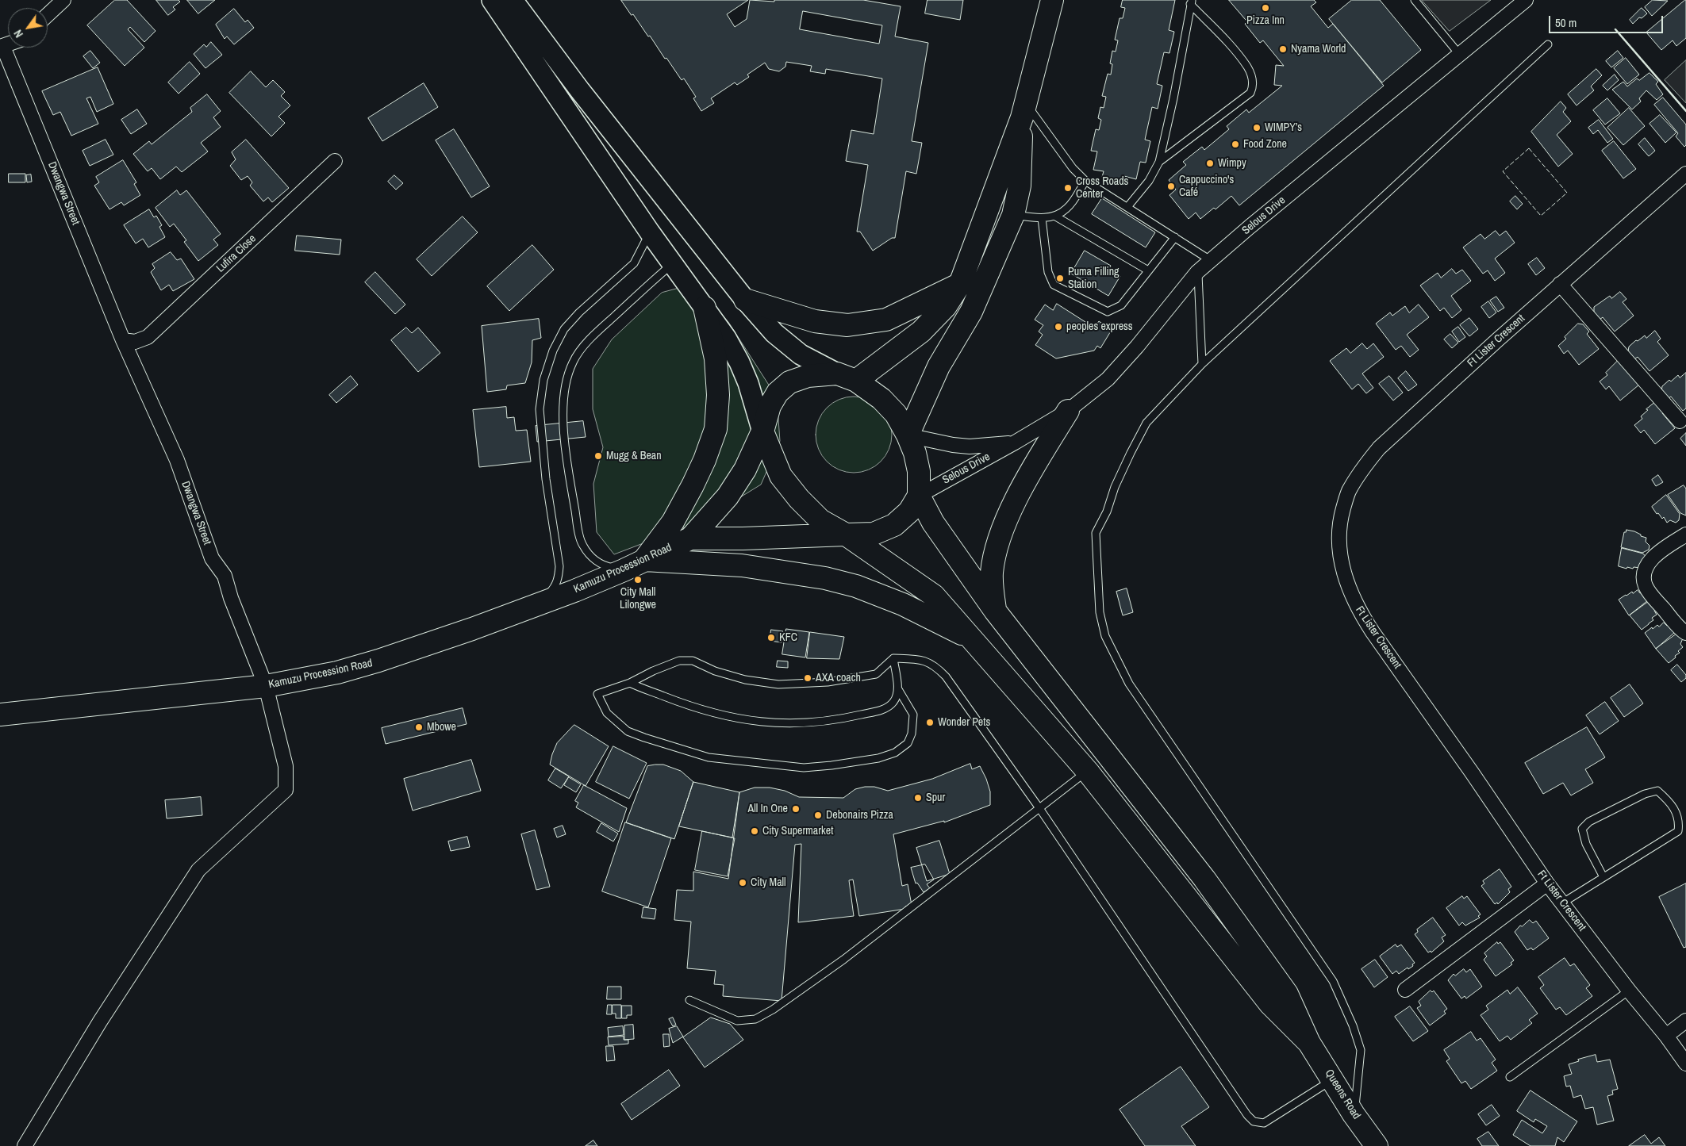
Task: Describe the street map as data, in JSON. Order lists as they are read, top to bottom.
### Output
{
  "streets": {
    "highway": ["Kamuzu Procession Road", "Queens Road"],
    "street": [
      "Dwangwa Street",
      "Selous Drive",
      "Lufira Close",
      "Ft Lister Crescent"
    ]
  },
  "crossings": [
    ["Dwangwa Street", "Lufira Close"],
    ["Dwangwa Street", "Kamuzu Procession Road"]
  ],
  "places": [
    "Pizza Inn",
    "Nyama World",
    "WIMPY’s",
    "Food Zone",
    "Wimpy",
    "Cappuccino's Café",
    "Cross Roads Center",
    "Puma Filling Station",
    "peoples express",
    "Mugg & Bean",
    "City Mall Lilongwe",
    "KFC",
    "AXA coach",
    "Wonder Pets",
    "Mbowe",
    "Spur",
    "All In One",
    "Debonairs Pizza",
    "City Supermarket",
    "City Mall"
  ],
  "scale_bar": "50 m",
  "north": "bottom left"
}
